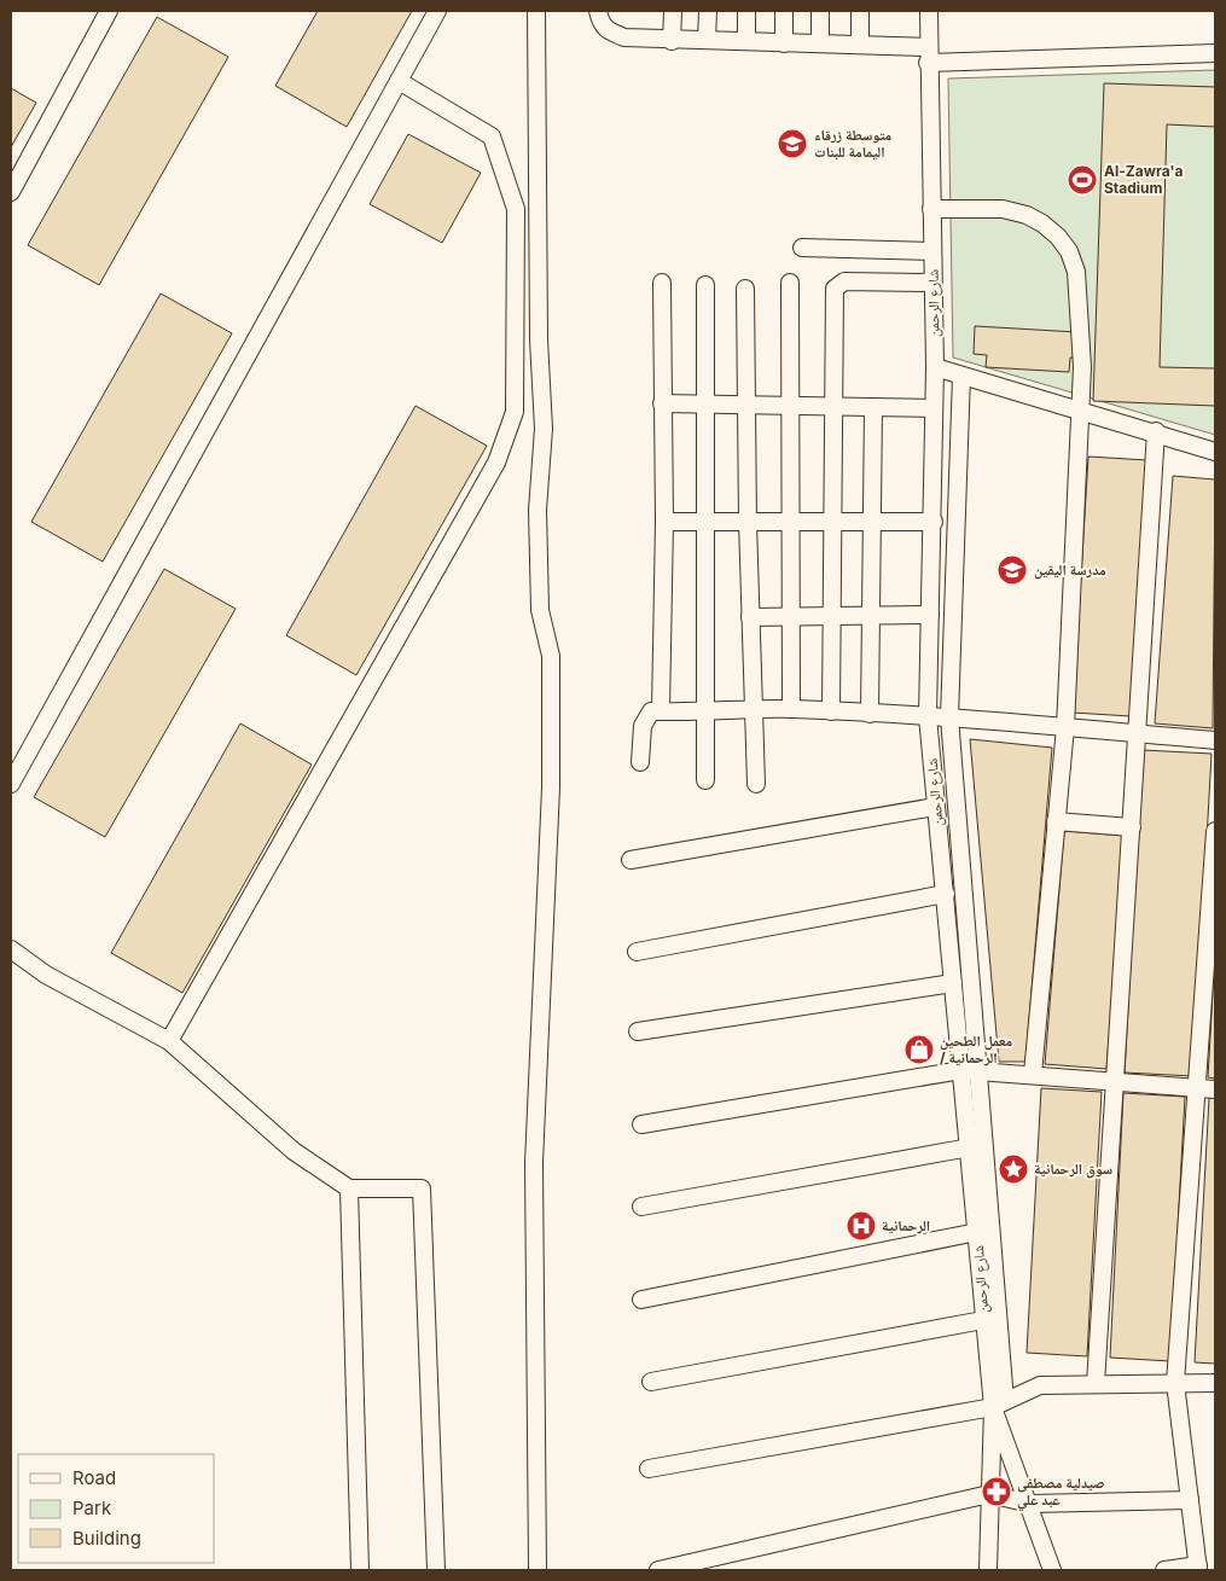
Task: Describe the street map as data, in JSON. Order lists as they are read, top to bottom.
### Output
{
  "streets": {
    "street": ["شارع الرحمن"]
  },
  "places": {
    "school or university": ["متوسطة زرقاء اليمامة للبنات", "مدرسة اليقين"],
    "sports": ["Al-Zawra'a Stadium"],
    "shop": ["معمل الطحين / الرحمانية"],
    "place": ["سوق الرحمانية"],
    "hospital": ["الرحمانية"],
    "pharmacy": ["صيدلية مصطفى عبد علي"]
  },
  "legend": ["Road", "Park", "Building"]
}
